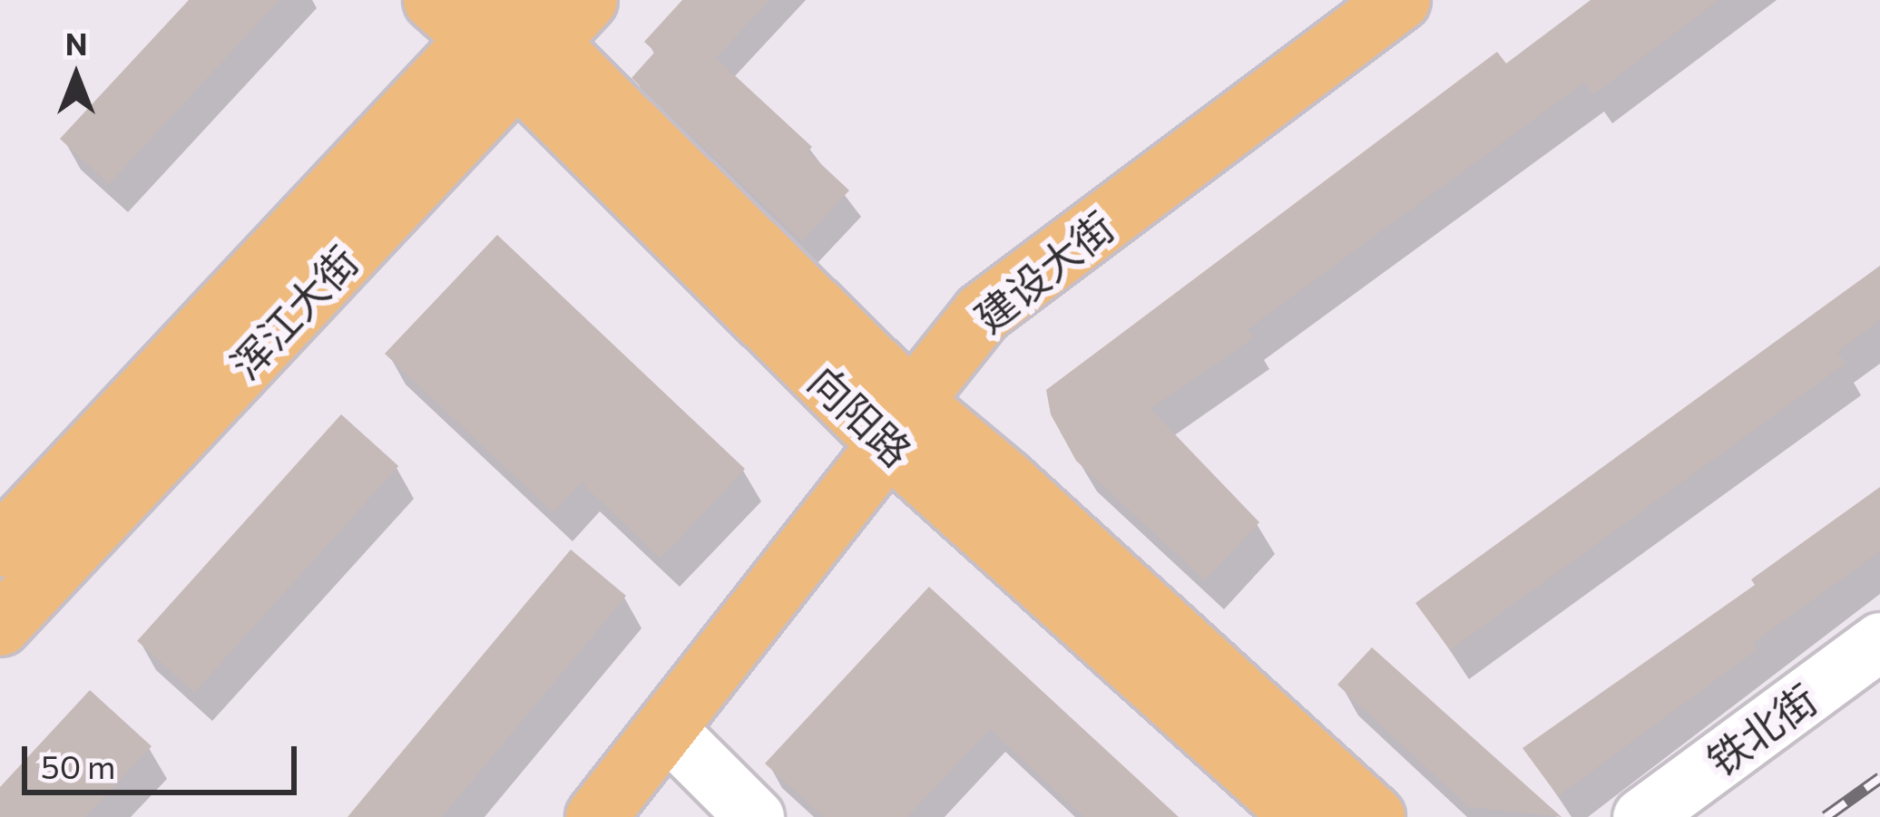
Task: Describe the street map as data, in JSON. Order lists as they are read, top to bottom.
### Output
{
  "streets": {
    "main road": ["建设大街", "浑江大街", "向阳路"],
    "street": ["铁北街"]
  },
  "crossings": [
    ["建设大街", "向阳路"],
    ["浑江大街", "向阳路"]
  ],
  "scale_bar": "50 m",
  "north": "top"
}
